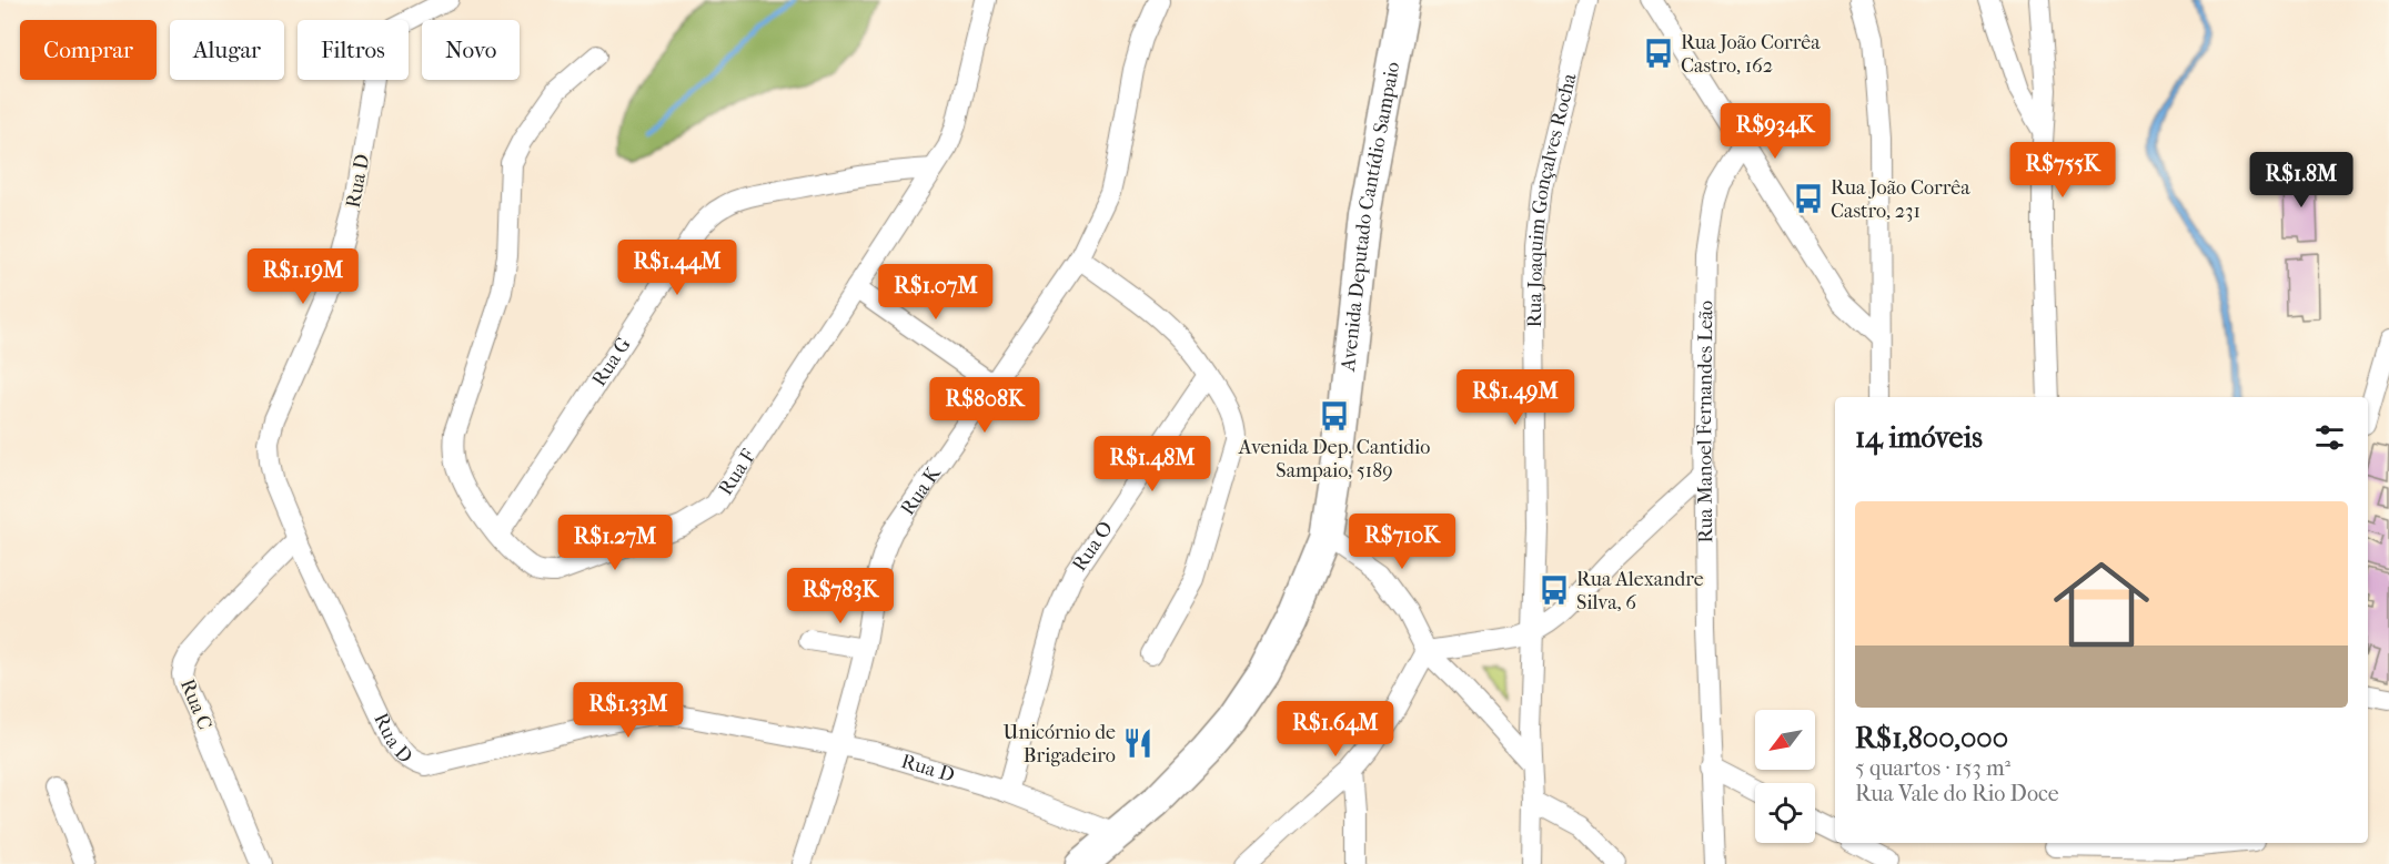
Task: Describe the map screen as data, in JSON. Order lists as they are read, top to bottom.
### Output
{
  "streets": {
    "main road": ["Avenida Deputado Cantídio Sampaio"],
    "street": [
      "Rua D",
      "Rua Joaquim Gonçalves Rocha",
      "Rua G",
      "Rua Manoel Fernandes Leão",
      "Rua F",
      "Rua K",
      "Rua O",
      "Rua C"
    ]
  },
  "crossings": [
    ["Rua D", "Avenida Deputado Cantídio Sampaio"],
    ["Rua D", "Rua K"],
    ["Rua D", "Rua O"],
    ["Rua D", "Rua C"],
    ["Rua G", "Rua F"]
  ],
  "places": {
    "bus stop": [
      "Rua João Corrêa Castro, 162",
      "Rua João Corrêa Castro, 231",
      "Avenida Dep. Cantidio Sampaio, 5189",
      "Rua Alexandre Silva, 6"
    ],
    "restaurant": ["Unicórnio de Brigadeiro"]
  },
  "north": "bottom left",
  "page": {
    "chip": [
      "Comprar",
      "Alugar",
      "Filtros",
      "Novo"
    ],
    "price": [
      "R$934K",
      "R$755K",
      "R$1.8M",
      "R$1.44M",
      "R$1.19M",
      "R$1.07M",
      "R$1.49M",
      "R$808K",
      "R$1.48M",
      "R$710K",
      "R$1.27M",
      "R$783K",
      "R$1.33M",
      "R$1.64M"
    ],
    "heading": "14 imóveis",
    "list": [
      {
        "name": "R$1,800,000",
        "note": "5 quartos · 153 m² · Rua Vale do Rio Doce"
      }
    ]
  }
}
